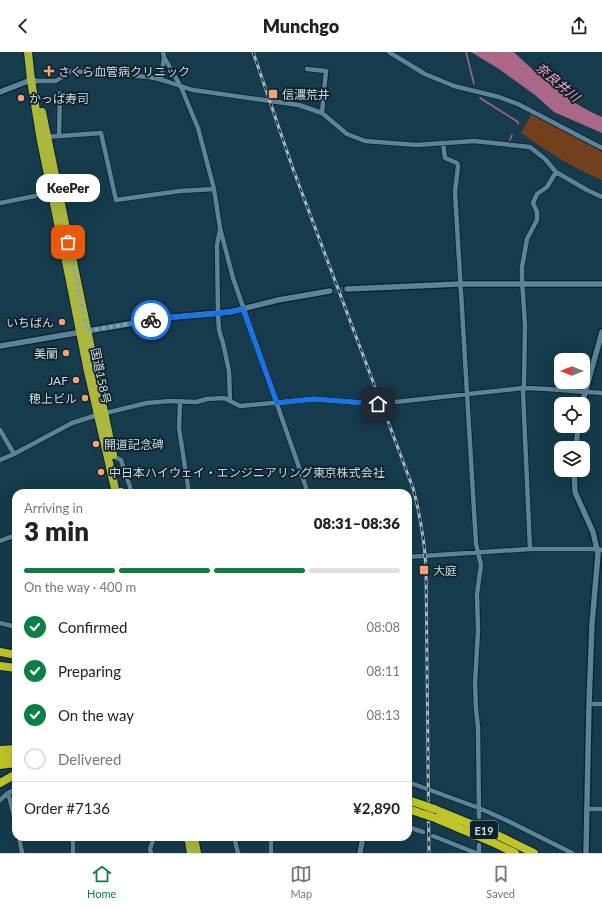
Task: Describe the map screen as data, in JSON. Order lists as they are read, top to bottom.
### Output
{
  "streets": {
    "highway": ["国道158号", "E19"]
  },
  "water": ["奈良井川"],
  "places": {
    "health": ["さくら血管病クリニック"],
    "transit": ["信濃荒井", "大庭"],
    "other": [
      "かっぱ寿司",
      "KeePer",
      "いちばん",
      "美蘭",
      "JAF",
      "穂上ビル",
      "開道記念碑",
      "中日本ハイウェイ・エンジニアリング東京株式会社"
    ]
  },
  "north": "left",
  "page": {
    "header": "Munchgo",
    "bubble": "KeePer",
    "heading": ["3 min", "Arriving in", "08:31–08:36"],
    "panel": ["Order #7136", "¥2,890"],
    "bar": "On the way · 400 m",
    "list": [
      ["Confirmed", "08:08"],
      ["Preparing", "08:11"],
      ["On the way", "08:13"],
      "Delivered"
    ],
    "tabs": ["Home", "Map", "Saved"]
  }
}
